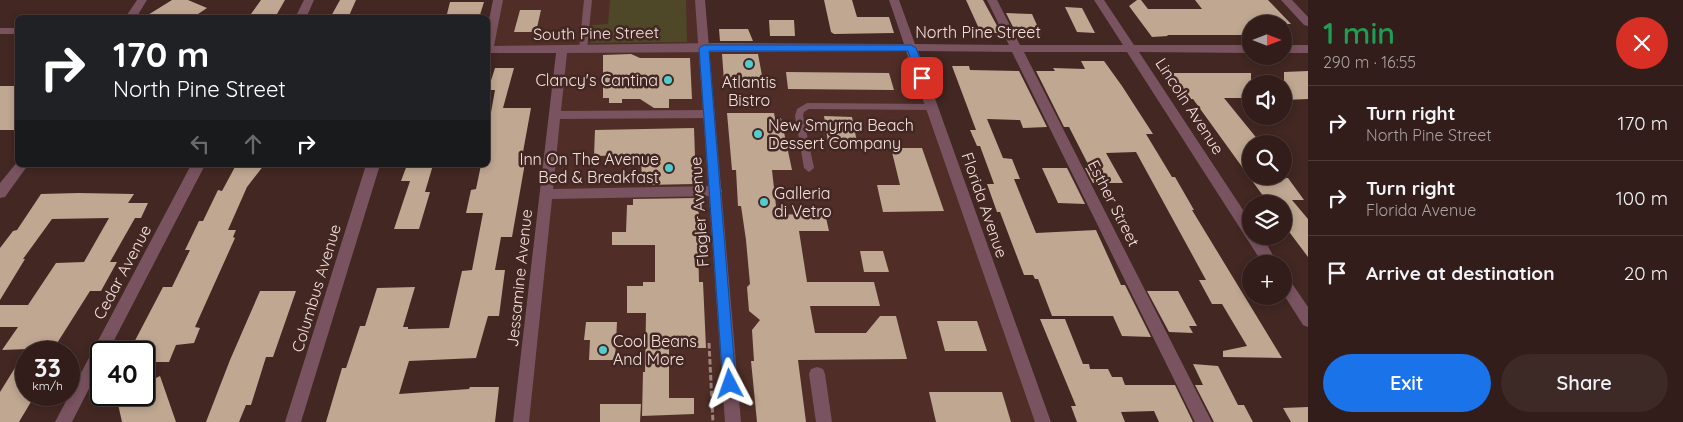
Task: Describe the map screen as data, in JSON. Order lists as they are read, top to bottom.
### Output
{
  "streets": {
    "street": [
      "North Pine Street",
      "South Pine Street",
      "Lincoln Avenue",
      "Esther Street",
      "Florida Avenue",
      "Flagler Avenue",
      "Cedar Avenue",
      "Jessamine Avenue",
      "Columbus Avenue"
    ]
  },
  "crossings": [
    ["North Pine Street", "South Pine Street"],
    ["North Pine Street", "Lincoln Avenue"],
    ["North Pine Street", "Esther Street"],
    ["North Pine Street", "Florida Avenue"],
    ["North Pine Street", "Flagler Avenue"],
    ["South Pine Street", "Flagler Avenue"],
    ["South Pine Street", "Jessamine Avenue"]
  ],
  "places": [
    "Atlantis Bistro",
    "Clancy's Cantina",
    "New Smyrna Beach Dessert Company",
    "Inn On The Avenue Bed & Breakfast",
    "Galleria di Vetro",
    "Cool Beans And More"
  ],
  "north": "right",
  "page": {
    "heading": ["1 min", "290 m · 16:55"],
    "map_buttons": "+",
    "turn": ["170 m", "North Pine Street"],
    "list": [
      {
        "name": "Turn right",
        "note": "North Pine Street",
        "value": "170 m"
      },
      {
        "name": "Turn right",
        "note": "Florida Avenue",
        "value": "100 m"
      },
      {
        "name": "Arrive at destination",
        "value": "20 m"
      }
    ],
    "speed": "33 km/h",
    "limit": "40",
    "buttons": ["Exit", "Share"]
  }
}
